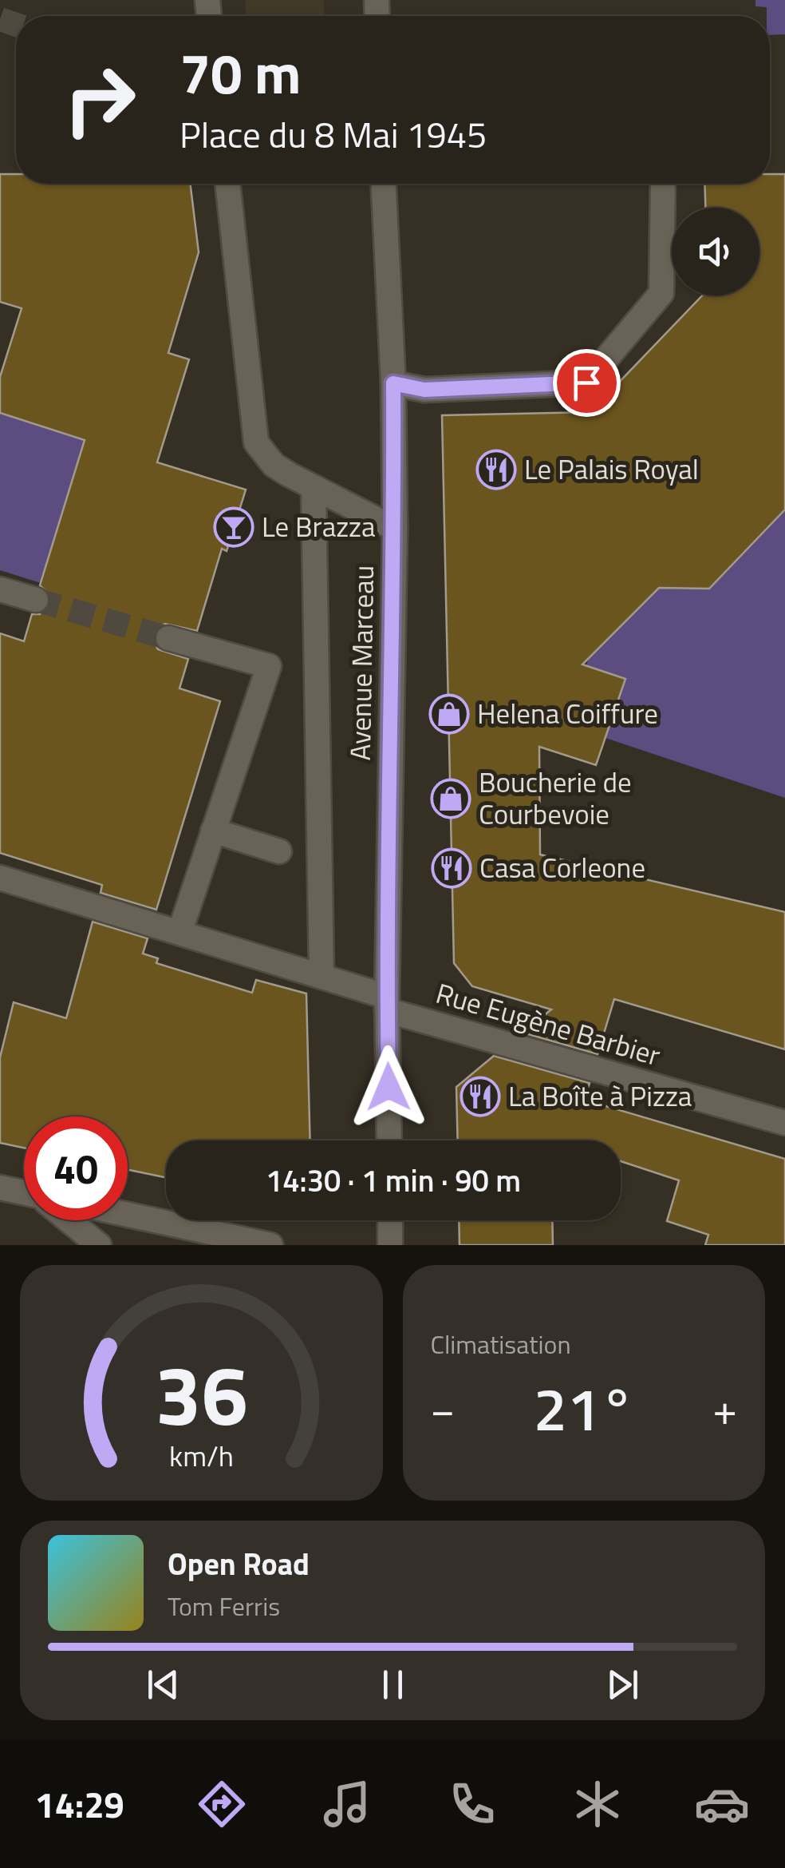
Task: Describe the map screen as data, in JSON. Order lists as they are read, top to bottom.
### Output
{
  "streets": {
    "street": ["Avenue Marceau", "Rue Eugène Barbier"]
  },
  "crossings": [
    ["Avenue Marceau", "Rue Eugène Barbier"]
  ],
  "places": {
    "restaurant": ["Le Palais Royal", "Casa Corleone", "La Boîte à Pizza"],
    "bar": ["Le Brazza"],
    "shop": ["Helena Coiffure", "Boucherie de Courbevoie"]
  },
  "page": {
    "turn": ["70 m", "Place du 8 Mai 1945"],
    "limit": "40",
    "trip": "14:30 · 1 min · 90 m",
    "tile": "Climatisation",
    "heat": ["−", "21°", "+"],
    "song": ["Open Road", "Tom Ferris"],
    "tabs": "14:29",
    "gauge": ["36", "km/h"]
  }
}
